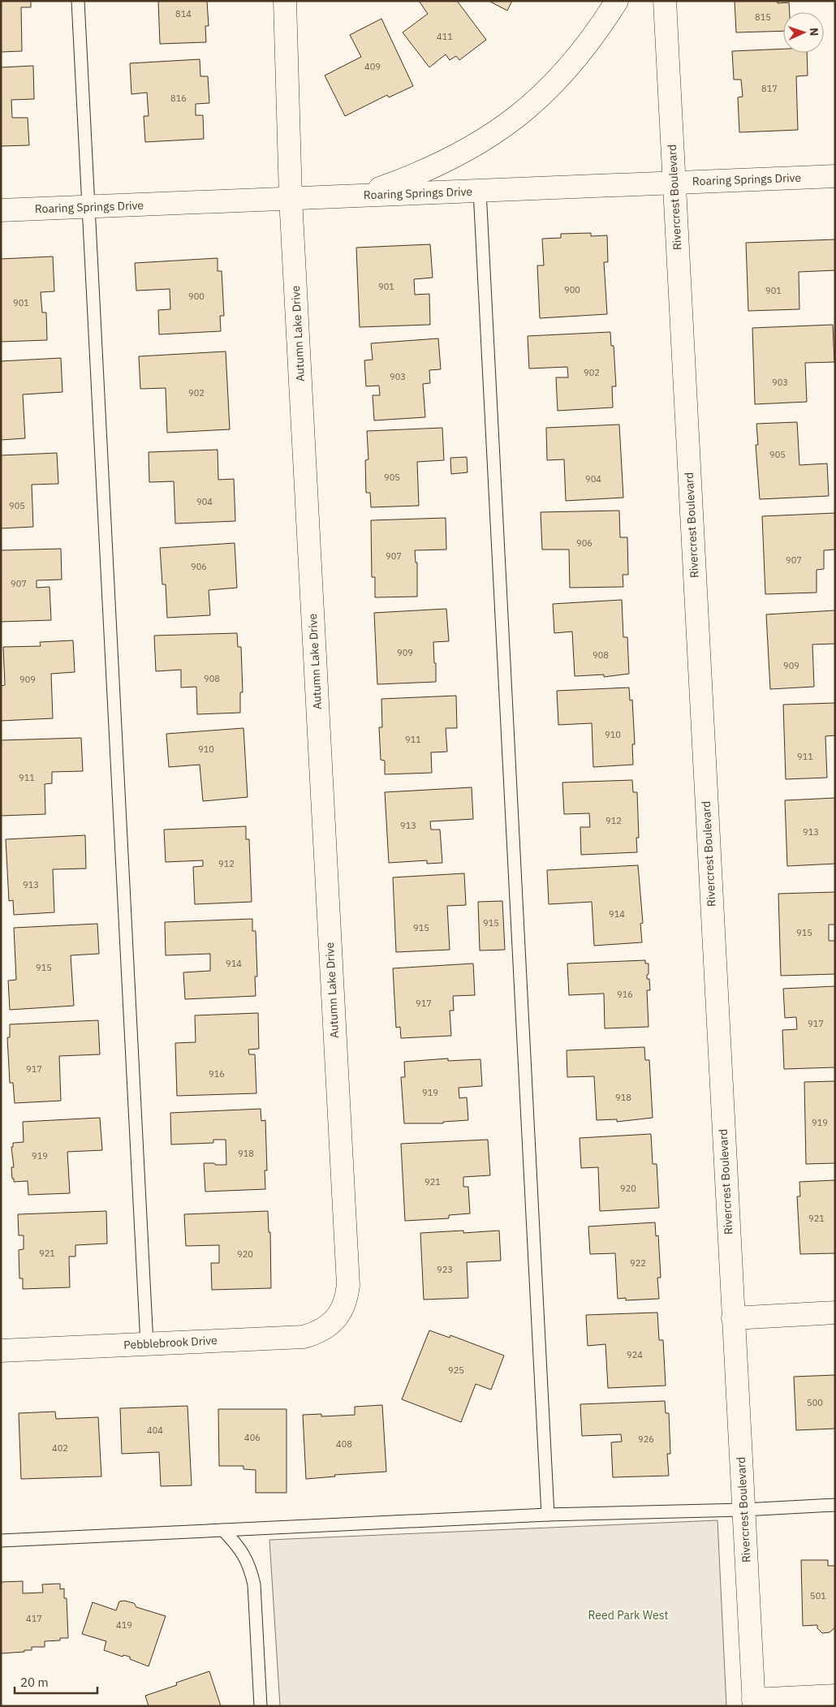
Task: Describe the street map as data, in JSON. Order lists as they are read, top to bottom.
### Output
{
  "streets": {
    "street": [
      "Roaring Springs Drive",
      "Rivercrest Boulevard",
      "Autumn Lake Drive",
      "Pebblebrook Drive"
    ]
  },
  "crossings": [
    ["Roaring Springs Drive", "Rivercrest Boulevard"],
    ["Roaring Springs Drive", "Autumn Lake Drive"],
    ["Autumn Lake Drive", "Pebblebrook Drive"]
  ],
  "parks": ["Reed Park West"],
  "house_numbers": [
    "814",
    "815",
    "411",
    "409",
    "817",
    "816",
    "901",
    "900",
    "901",
    "900",
    "901",
    "902",
    "903",
    "903",
    "902",
    "905",
    "905",
    "904",
    "904",
    "905",
    "906",
    "907",
    "907",
    "906",
    "907",
    "909",
    "908",
    "909",
    "908",
    "909",
    "910",
    "911",
    "910",
    "911",
    "911",
    "912",
    "913",
    "913",
    "912",
    "913",
    "914",
    "915",
    "915",
    "915",
    "914",
    "915",
    "916",
    "917",
    "917",
    "917",
    "916",
    "919",
    "918",
    "919",
    "918",
    "919",
    "921",
    "920",
    "921",
    "921",
    "920",
    "922",
    "923",
    "924",
    "925",
    "500",
    "404",
    "406",
    "926",
    "408",
    "402",
    "501",
    "417",
    "419"
  ],
  "scale_bar": "20 m",
  "north": "right"
}
